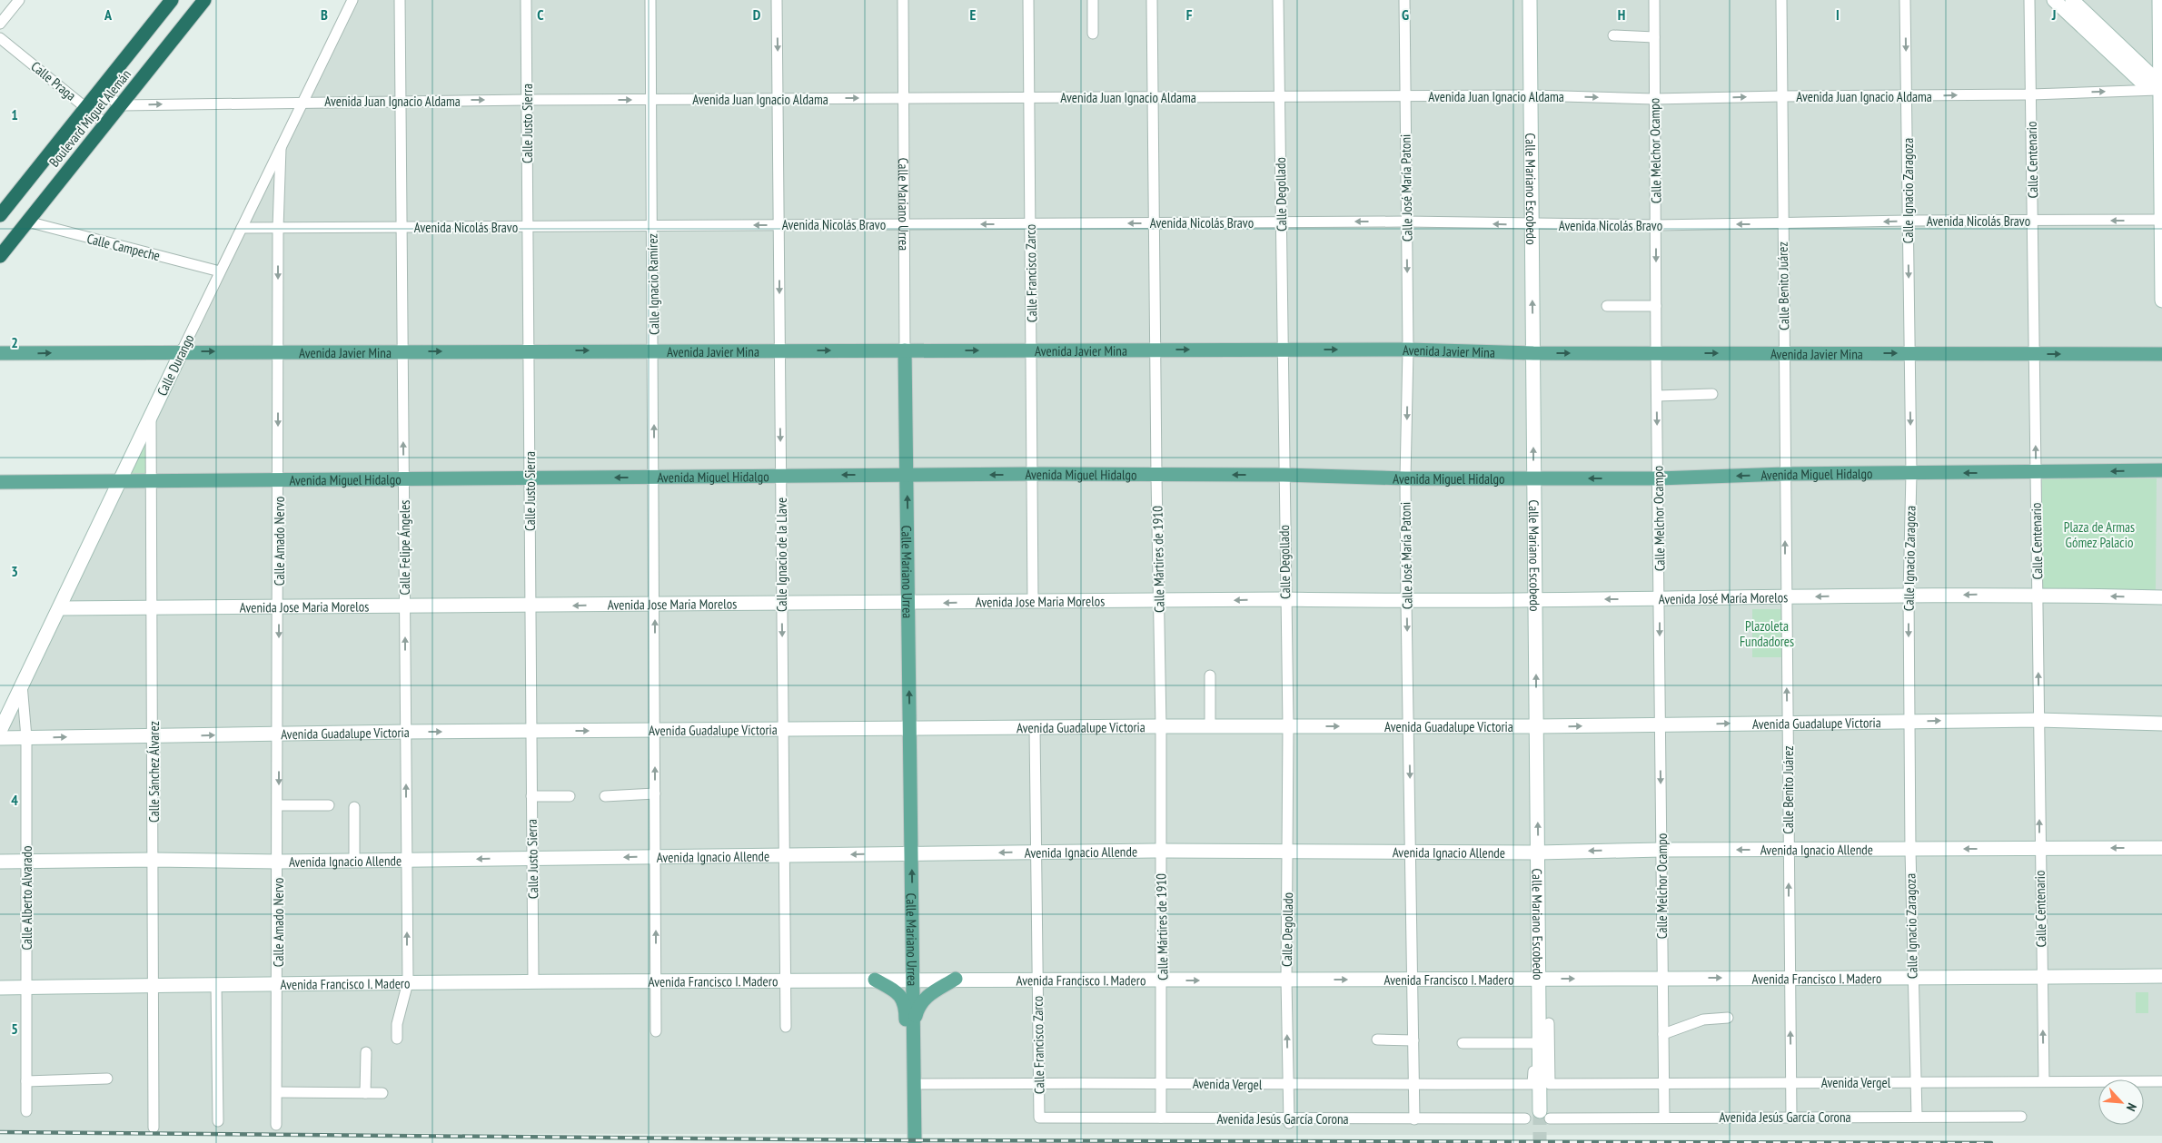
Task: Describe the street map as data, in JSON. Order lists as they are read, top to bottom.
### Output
{
  "streets": {
    "highway": ["Boulevard Miguel Alemán"],
    "main road": [
      "Calle Mariano Escobedo",
      "Calle Mariano Urrea",
      "Avenida Javier Mina",
      "Calle Durango",
      "Avenida Miguel Hidalgo",
      "Avenida José María Morelos",
      "Avenida Jose Maria Morelos",
      "Avenida Guadalupe Victoria",
      "Avenida Ignacio Allende",
      "Avenida Francisco I. Madero"
    ],
    "street": [
      "Calle Praga",
      "Avenida Juan Ignacio Aldama",
      "Calle Justo Sierra",
      "Calle Melchor Ocampo",
      "Calle Centenario",
      "Calle José María Patoni",
      "Calle Ignacio Zaragoza",
      "Calle Degollado",
      "Avenida Nicolás Bravo",
      "Calle Campeche",
      "Calle Francisco Zarco",
      "Calle Ignacio Ramírez",
      "Calle Benito Juárez",
      "Calle Amado Nervo",
      "Calle Felipe Ángeles",
      "Calle Ignacio de la Llave",
      "Calle Mártires de 1910",
      "Calle Sánchez Álvarez",
      "Calle Alberto Alvarado",
      "Avenida Vergel",
      "Avenida Jesús García Corona"
    ]
  },
  "crossings": [
    ["Calle Praga", "Boulevard Miguel Alemán"],
    ["Avenida Juan Ignacio Aldama", "Boulevard Miguel Alemán"],
    ["Avenida Juan Ignacio Aldama", "Calle Justo Sierra"],
    ["Avenida Juan Ignacio Aldama", "Calle Melchor Ocampo"],
    ["Avenida Juan Ignacio Aldama", "Calle Centenario"],
    ["Avenida Juan Ignacio Aldama", "Calle José María Patoni"],
    ["Avenida Juan Ignacio Aldama", "Calle Mariano Escobedo"],
    ["Avenida Juan Ignacio Aldama", "Calle Ignacio Zaragoza"],
    ["Avenida Juan Ignacio Aldama", "Calle Degollado"],
    ["Avenida Juan Ignacio Aldama", "Calle Mariano Urrea"],
    ["Avenida Juan Ignacio Aldama", "Calle Francisco Zarco"],
    ["Avenida Juan Ignacio Aldama", "Calle Ignacio Ramírez"],
    ["Avenida Juan Ignacio Aldama", "Calle Benito Juárez"],
    ["Avenida Juan Ignacio Aldama", "Calle Durango"],
    ["Avenida Juan Ignacio Aldama", "Calle Felipe Ángeles"],
    ["Avenida Juan Ignacio Aldama", "Calle Ignacio de la Llave"],
    ["Avenida Juan Ignacio Aldama", "Calle Mártires de 1910"],
    ["Boulevard Miguel Alemán", "Calle Campeche"],
    ["Calle Justo Sierra", "Avenida Nicolás Bravo"],
    ["Calle Justo Sierra", "Avenida Javier Mina"],
    ["Calle Justo Sierra", "Avenida Miguel Hidalgo"],
    ["Calle Justo Sierra", "Avenida Jose Maria Morelos"],
    ["Calle Justo Sierra", "Avenida Guadalupe Victoria"],
    ["Calle Justo Sierra", "Avenida Ignacio Allende"],
    ["Calle Justo Sierra", "Avenida Francisco I. Madero"],
    ["Calle Melchor Ocampo", "Avenida Nicolás Bravo"],
    ["Calle Melchor Ocampo", "Avenida Javier Mina"],
    ["Calle Melchor Ocampo", "Avenida Miguel Hidalgo"],
    ["Calle Melchor Ocampo", "Avenida José María Morelos"],
    ["Calle Melchor Ocampo", "Avenida Guadalupe Victoria"],
    ["Calle Melchor Ocampo", "Avenida Ignacio Allende"],
    ["Calle Melchor Ocampo", "Avenida Francisco I. Madero"],
    ["Calle Melchor Ocampo", "Avenida Vergel"],
    ["Calle Melchor Ocampo", "Avenida Jesús García Corona"],
    ["Calle Centenario", "Avenida Nicolás Bravo"],
    ["Calle Centenario", "Avenida Javier Mina"],
    ["Calle Centenario", "Avenida Miguel Hidalgo"],
    ["Calle Centenario", "Avenida José María Morelos"],
    ["Calle Centenario", "Avenida Guadalupe Victoria"],
    ["Calle Centenario", "Avenida Ignacio Allende"],
    ["Calle Centenario", "Avenida Francisco I. Madero"],
    ["Calle Centenario", "Avenida Vergel"],
    ["Calle José María Patoni", "Avenida Nicolás Bravo"],
    ["Calle José María Patoni", "Avenida Javier Mina"],
    ["Calle José María Patoni", "Avenida Miguel Hidalgo"],
    ["Calle José María Patoni", "Avenida José María Morelos"],
    ["Calle José María Patoni", "Avenida Guadalupe Victoria"],
    ["Calle José María Patoni", "Avenida Ignacio Allende"],
    ["Calle José María Patoni", "Avenida Francisco I. Madero"],
    ["Calle José María Patoni", "Avenida Vergel"],
    ["Calle José María Patoni", "Avenida Jesús García Corona"],
    ["Calle Mariano Escobedo", "Avenida Nicolás Bravo"],
    ["Calle Mariano Escobedo", "Avenida Javier Mina"],
    ["Calle Mariano Escobedo", "Avenida Miguel Hidalgo"],
    ["Calle Mariano Escobedo", "Avenida José María Morelos"],
    ["Calle Mariano Escobedo", "Avenida Guadalupe Victoria"],
    ["Calle Mariano Escobedo", "Avenida Ignacio Allende"],
    ["Calle Mariano Escobedo", "Avenida Francisco I. Madero"],
    ["Calle Mariano Escobedo", "Avenida Jesús García Corona"],
    ["Calle Ignacio Zaragoza", "Avenida Nicolás Bravo"],
    ["Calle Ignacio Zaragoza", "Avenida Javier Mina"],
    ["Calle Ignacio Zaragoza", "Avenida Miguel Hidalgo"],
    ["Calle Ignacio Zaragoza", "Avenida José María Morelos"],
    ["Calle Ignacio Zaragoza", "Avenida Guadalupe Victoria"],
    ["Calle Ignacio Zaragoza", "Avenida Ignacio Allende"],
    ["Calle Ignacio Zaragoza", "Avenida Francisco I. Madero"],
    ["Calle Ignacio Zaragoza", "Avenida Vergel"],
    ["Calle Ignacio Zaragoza", "Avenida Jesús García Corona"],
    ["Calle Degollado", "Avenida Nicolás Bravo"],
    ["Calle Degollado", "Avenida Javier Mina"],
    ["Calle Degollado", "Avenida Miguel Hidalgo"],
    ["Calle Degollado", "Avenida José María Morelos"],
    ["Calle Degollado", "Avenida Jose Maria Morelos"],
    ["Calle Degollado", "Avenida Guadalupe Victoria"],
    ["Calle Degollado", "Avenida Ignacio Allende"],
    ["Calle Degollado", "Avenida Francisco I. Madero"],
    ["Calle Degollado", "Avenida Vergel"],
    ["Calle Degollado", "Avenida Jesús García Corona"],
    ["Calle Mariano Urrea", "Avenida Nicolás Bravo"],
    ["Calle Mariano Urrea", "Avenida Javier Mina"],
    ["Calle Mariano Urrea", "Avenida Miguel Hidalgo"],
    ["Calle Mariano Urrea", "Avenida Jose Maria Morelos"],
    ["Calle Mariano Urrea", "Avenida Guadalupe Victoria"],
    ["Calle Mariano Urrea", "Avenida Ignacio Allende"],
    ["Calle Mariano Urrea", "Avenida Francisco I. Madero"],
    ["Avenida Nicolás Bravo", "Calle Francisco Zarco"],
    ["Avenida Nicolás Bravo", "Calle Ignacio Ramírez"],
    ["Avenida Nicolás Bravo", "Calle Benito Juárez"],
    ["Avenida Nicolás Bravo", "Calle Durango"],
    ["Avenida Nicolás Bravo", "Calle Amado Nervo"],
    ["Avenida Nicolás Bravo", "Calle Felipe Ángeles"],
    ["Avenida Nicolás Bravo", "Calle Ignacio de la Llave"],
    ["Avenida Nicolás Bravo", "Calle Mártires de 1910"],
    ["Calle Campeche", "Calle Durango"],
    ["Calle Francisco Zarco", "Avenida Javier Mina"],
    ["Calle Francisco Zarco", "Avenida Miguel Hidalgo"],
    ["Calle Francisco Zarco", "Avenida Jose Maria Morelos"],
    ["Calle Francisco Zarco", "Avenida Guadalupe Victoria"],
    ["Calle Francisco Zarco", "Avenida Ignacio Allende"],
    ["Calle Francisco Zarco", "Avenida Francisco I. Madero"],
    ["Calle Francisco Zarco", "Avenida Vergel"],
    ["Calle Francisco Zarco", "Avenida Jesús García Corona"],
    ["Calle Ignacio Ramírez", "Avenida Javier Mina"],
    ["Calle Ignacio Ramírez", "Avenida Miguel Hidalgo"],
    ["Calle Ignacio Ramírez", "Avenida Jose Maria Morelos"],
    ["Calle Ignacio Ramírez", "Avenida Guadalupe Victoria"],
    ["Calle Ignacio Ramírez", "Avenida Ignacio Allende"],
    ["Calle Ignacio Ramírez", "Avenida Francisco I. Madero"],
    ["Calle Benito Juárez", "Avenida Javier Mina"],
    ["Calle Benito Juárez", "Avenida Miguel Hidalgo"],
    ["Calle Benito Juárez", "Avenida José María Morelos"],
    ["Calle Benito Juárez", "Avenida Guadalupe Victoria"],
    ["Calle Benito Juárez", "Avenida Ignacio Allende"],
    ["Calle Benito Juárez", "Avenida Francisco I. Madero"],
    ["Calle Benito Juárez", "Avenida Vergel"],
    ["Calle Benito Juárez", "Avenida Jesús García Corona"],
    ["Avenida Javier Mina", "Calle Durango"],
    ["Avenida Javier Mina", "Calle Amado Nervo"],
    ["Avenida Javier Mina", "Calle Felipe Ángeles"],
    ["Avenida Javier Mina", "Calle Ignacio de la Llave"],
    ["Avenida Javier Mina", "Calle Mártires de 1910"],
    ["Calle Durango", "Avenida Miguel Hidalgo"],
    ["Calle Durango", "Calle Amado Nervo"],
    ["Calle Durango", "Avenida Jose Maria Morelos"],
    ["Calle Durango", "Calle Sánchez Álvarez"],
    ["Calle Durango", "Calle Alberto Alvarado"],
    ["Avenida Miguel Hidalgo", "Calle Amado Nervo"],
    ["Avenida Miguel Hidalgo", "Calle Felipe Ángeles"],
    ["Avenida Miguel Hidalgo", "Calle Ignacio de la Llave"],
    ["Avenida Miguel Hidalgo", "Calle Mártires de 1910"],
    ["Avenida Miguel Hidalgo", "Calle Sánchez Álvarez"],
    ["Calle Amado Nervo", "Avenida Jose Maria Morelos"],
    ["Calle Amado Nervo", "Avenida Guadalupe Victoria"],
    ["Calle Amado Nervo", "Avenida Ignacio Allende"],
    ["Calle Amado Nervo", "Avenida Francisco I. Madero"],
    ["Calle Felipe Ángeles", "Avenida Jose Maria Morelos"],
    ["Calle Felipe Ángeles", "Avenida Guadalupe Victoria"],
    ["Calle Felipe Ángeles", "Avenida Ignacio Allende"],
    ["Calle Felipe Ángeles", "Avenida Francisco I. Madero"],
    ["Calle Ignacio de la Llave", "Avenida Jose Maria Morelos"],
    ["Calle Ignacio de la Llave", "Avenida Guadalupe Victoria"],
    ["Calle Ignacio de la Llave", "Avenida Ignacio Allende"],
    ["Calle Ignacio de la Llave", "Avenida Francisco I. Madero"],
    ["Calle Mártires de 1910", "Avenida Jose Maria Morelos"],
    ["Calle Mártires de 1910", "Avenida Guadalupe Victoria"],
    ["Calle Mártires de 1910", "Avenida Ignacio Allende"],
    ["Calle Mártires de 1910", "Avenida Francisco I. Madero"],
    ["Calle Mártires de 1910", "Avenida Vergel"],
    ["Calle Mártires de 1910", "Avenida Jesús García Corona"],
    ["Avenida José María Morelos", "Avenida Jose Maria Morelos"],
    ["Avenida Jose Maria Morelos", "Calle Sánchez Álvarez"],
    ["Avenida Guadalupe Victoria", "Calle Sánchez Álvarez"],
    ["Avenida Guadalupe Victoria", "Calle Alberto Alvarado"],
    ["Calle Sánchez Álvarez", "Avenida Ignacio Allende"],
    ["Calle Sánchez Álvarez", "Avenida Francisco I. Madero"],
    ["Avenida Ignacio Allende", "Calle Alberto Alvarado"],
    ["Calle Alberto Alvarado", "Avenida Francisco I. Madero"]
  ],
  "one_way": [
    "Avenida Juan Ignacio Aldama",
    "Calle Melchor Ocampo",
    "Calle Centenario",
    "Calle José María Patoni",
    "Calle Mariano Escobedo",
    "Calle Ignacio Zaragoza",
    "Avenida Nicolás Bravo",
    "Calle Ignacio Ramírez",
    "Calle Benito Juárez",
    "Avenida Javier Mina",
    "Avenida Miguel Hidalgo",
    "Calle Amado Nervo",
    "Calle Felipe Ángeles",
    "Calle Ignacio de la Llave",
    "Avenida José María Morelos",
    "Avenida Guadalupe Victoria",
    "Avenida Ignacio Allende"
  ],
  "parks": ["Plaza de Armas Gómez Palacio", "Plazoleta Fundadores"],
  "north": "bottom right",
  "grid": {
    "columns": [
      "A",
      "B",
      "C",
      "D",
      "E",
      "F",
      "G",
      "H",
      "I",
      "J"
    ],
    "rows": [
      "1",
      "2",
      "3",
      "4",
      "5"
    ]
  }
}
